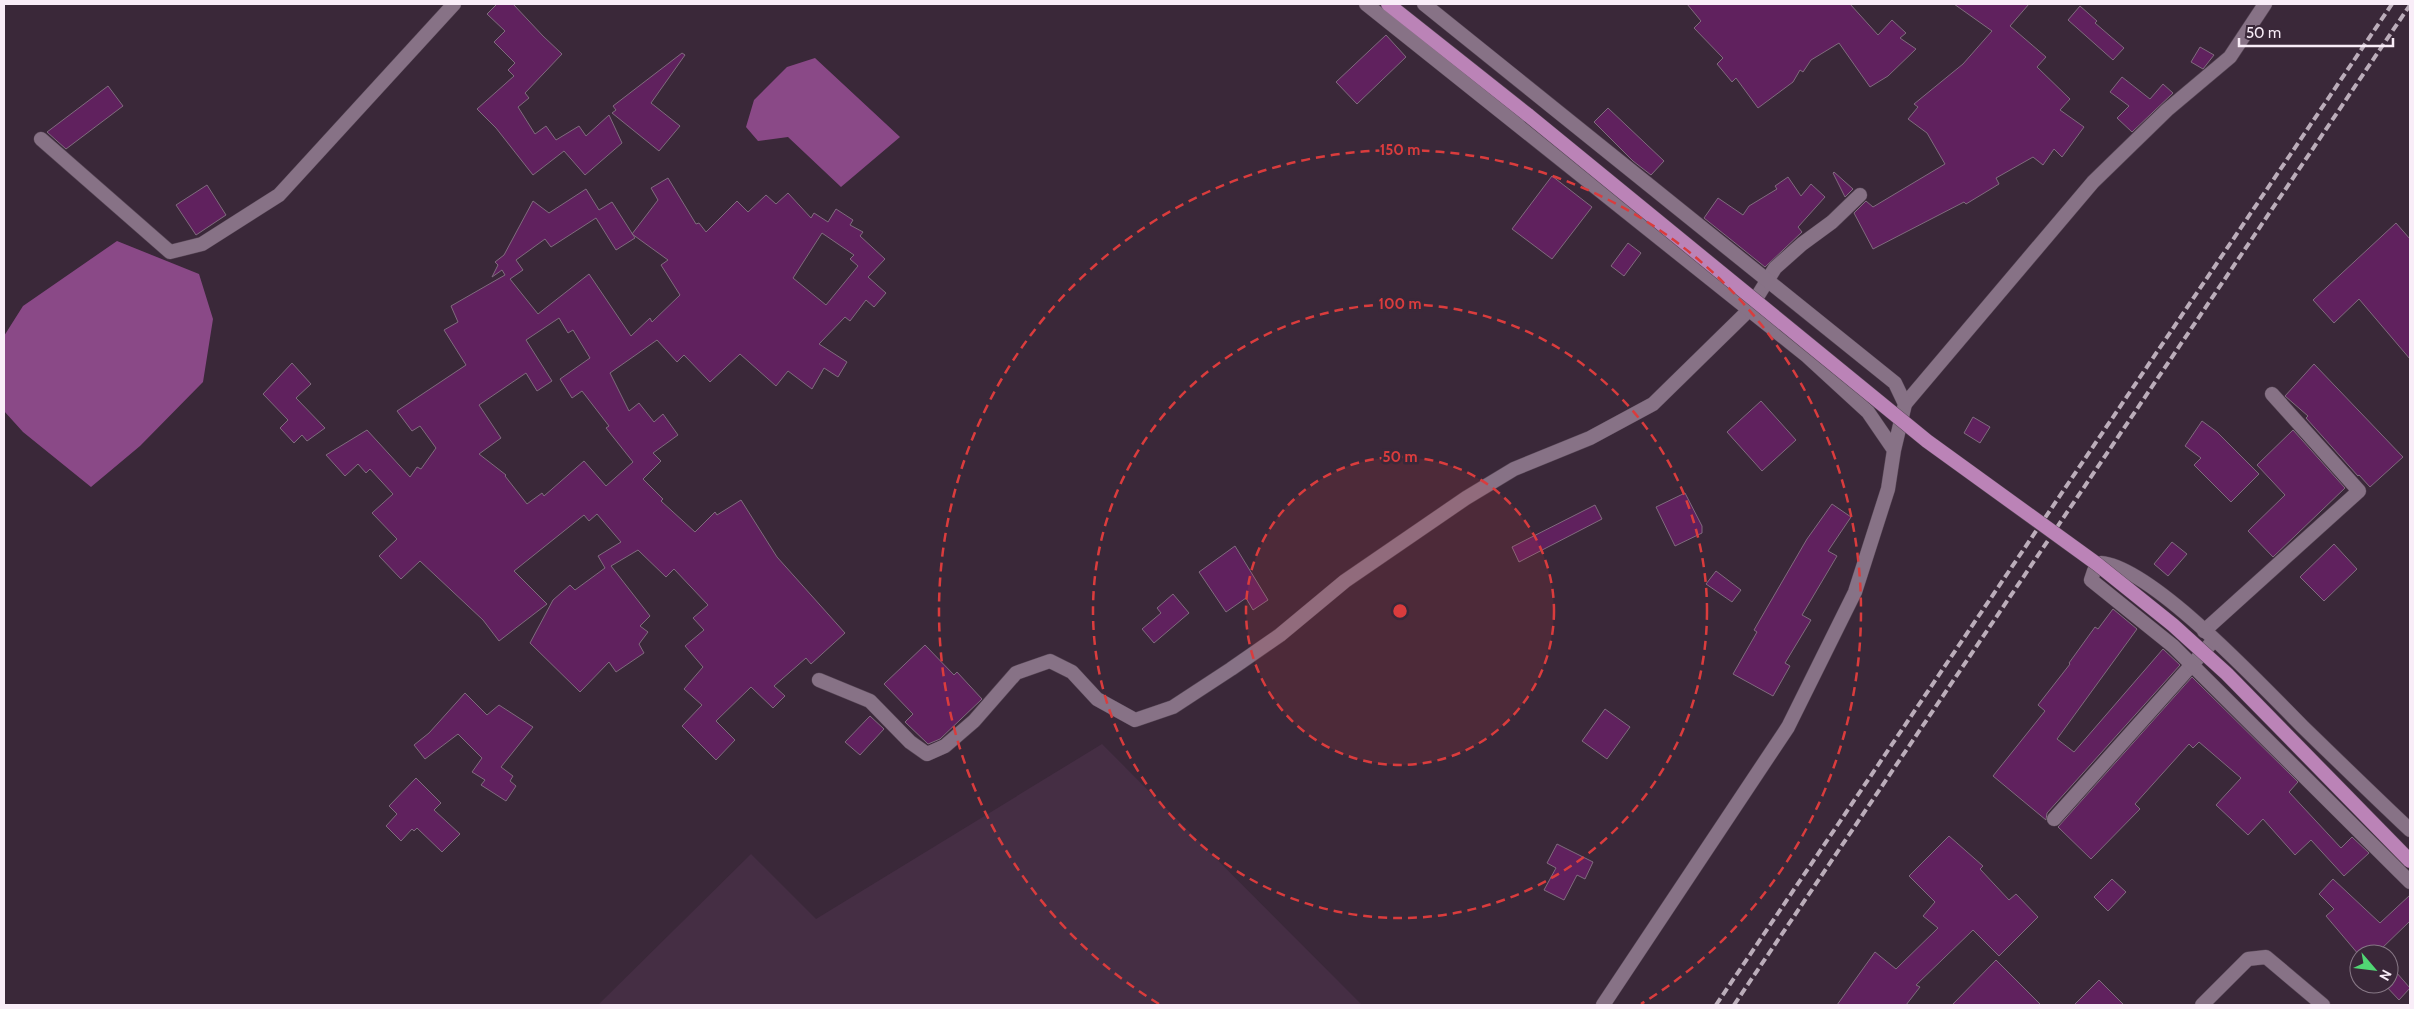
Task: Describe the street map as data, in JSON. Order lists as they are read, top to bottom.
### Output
{
  "scale_bar": "50 m",
  "north": "bottom right",
  "rings": ["150 m", "100 m", "50 m"]
}
